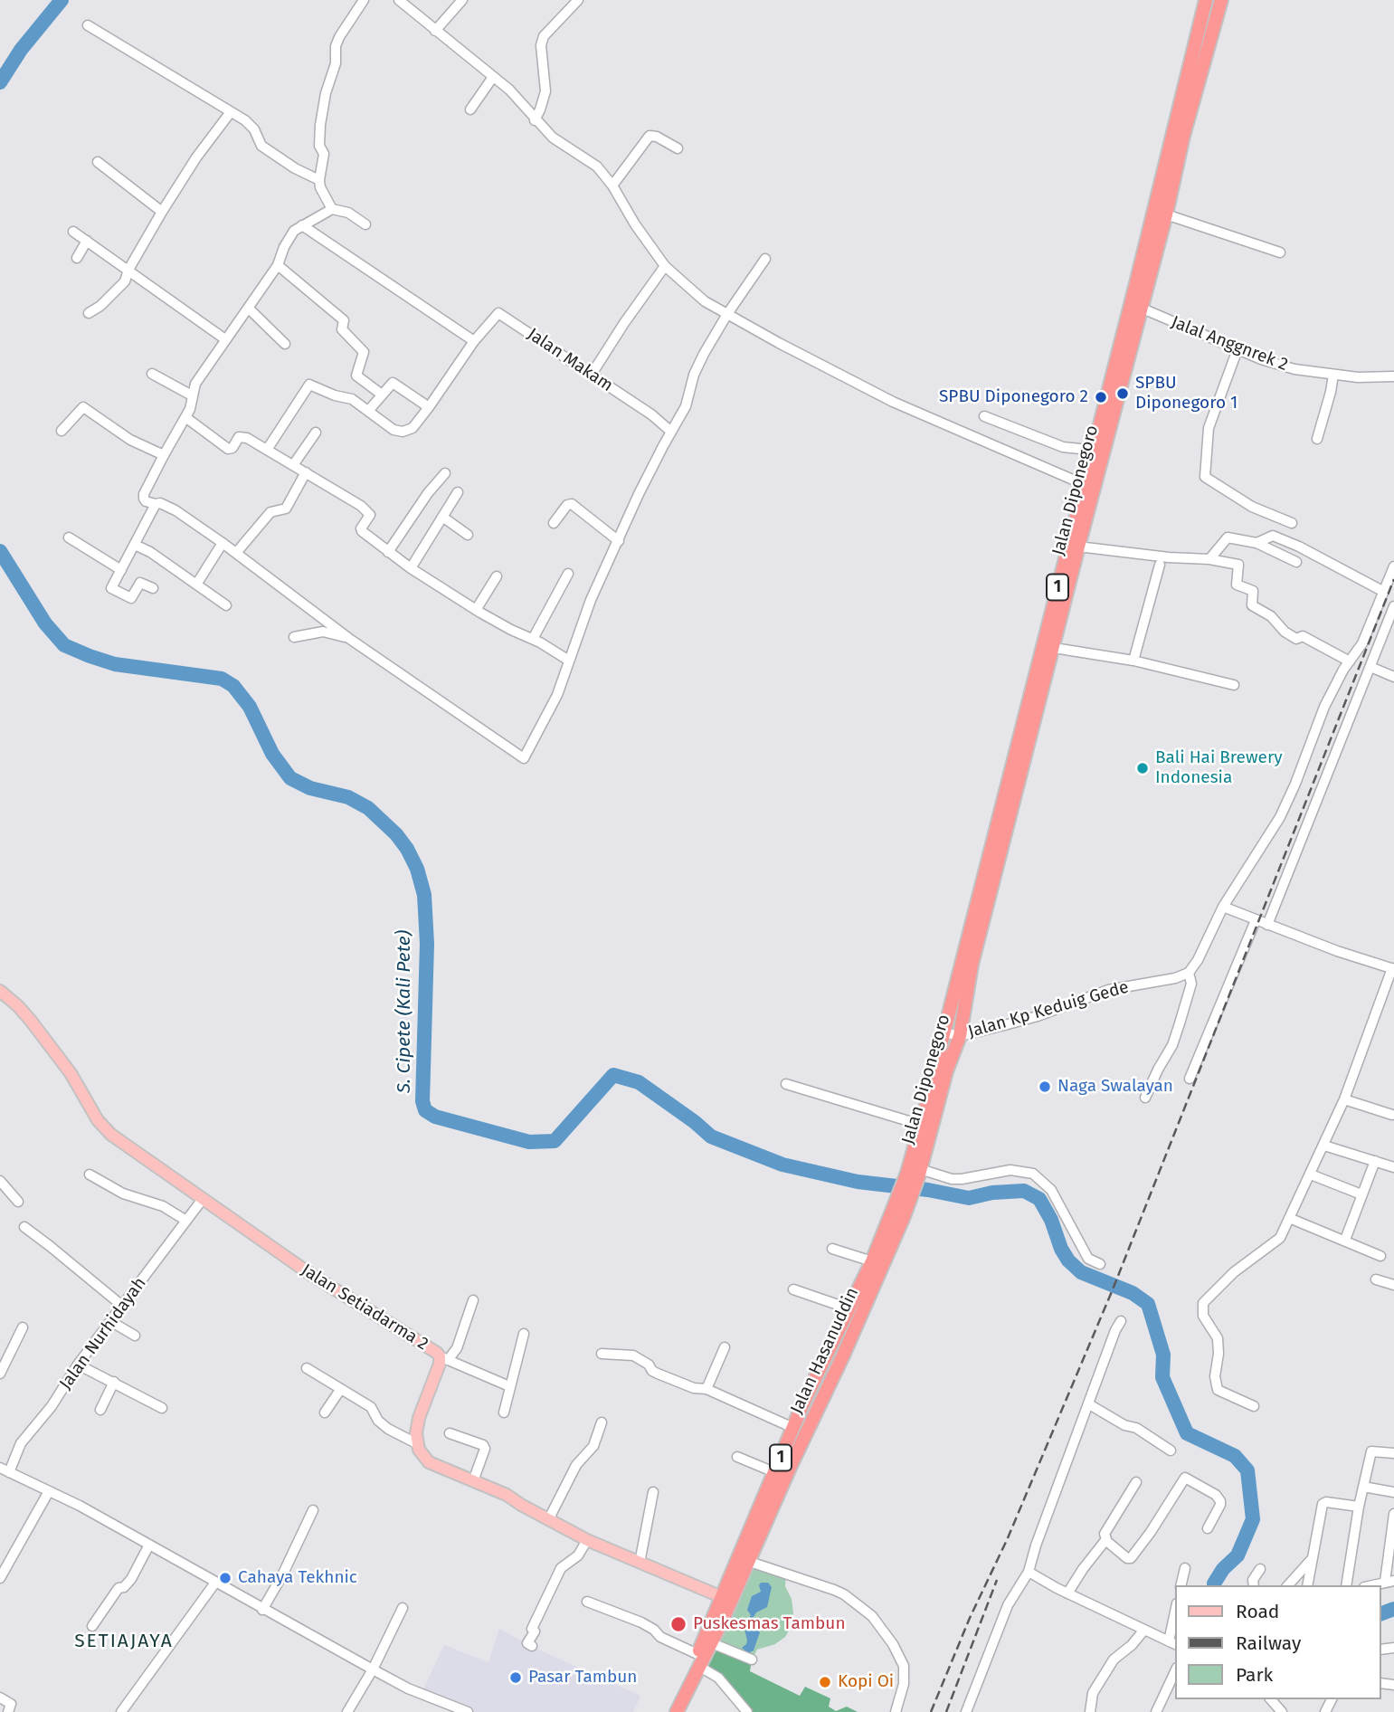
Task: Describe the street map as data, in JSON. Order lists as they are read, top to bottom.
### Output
{
  "streets": {
    "highway": ["Jalan Diponegoro", "1", "Jalan Hasanuddin"],
    "main road": ["Jalan Setiadarma 2"],
    "street": [
      "Jalal Anggnrek 2",
      "Jalan Makam",
      "Jalan Kp Keduig Gede",
      "Jalan Nurhidayah"
    ]
  },
  "crossings": [
    ["Jalal Anggnrek 2", "Jalan Diponegoro"],
    ["Jalan Diponegoro", "Jalan Kp Keduig Gede"],
    ["Jalan Diponegoro", "Jalan Hasanuddin"],
    ["Jalan Setiadarma 2", "Jalan Nurhidayah"]
  ],
  "districts": ["SETIAJAYA"],
  "water": ["S. Cipete (Kali Pete)"],
  "places": [
    "SPBU Diponegoro 1",
    "SPBU Diponegoro 2",
    "Bali Hai Brewery Indonesia",
    "Naga Swalayan",
    "Cahaya Tekhnic",
    "Puskesmas Tambun",
    "Pasar Tambun",
    "Kopi Oi"
  ],
  "legend": ["Road", "Railway", "Park"]
}
